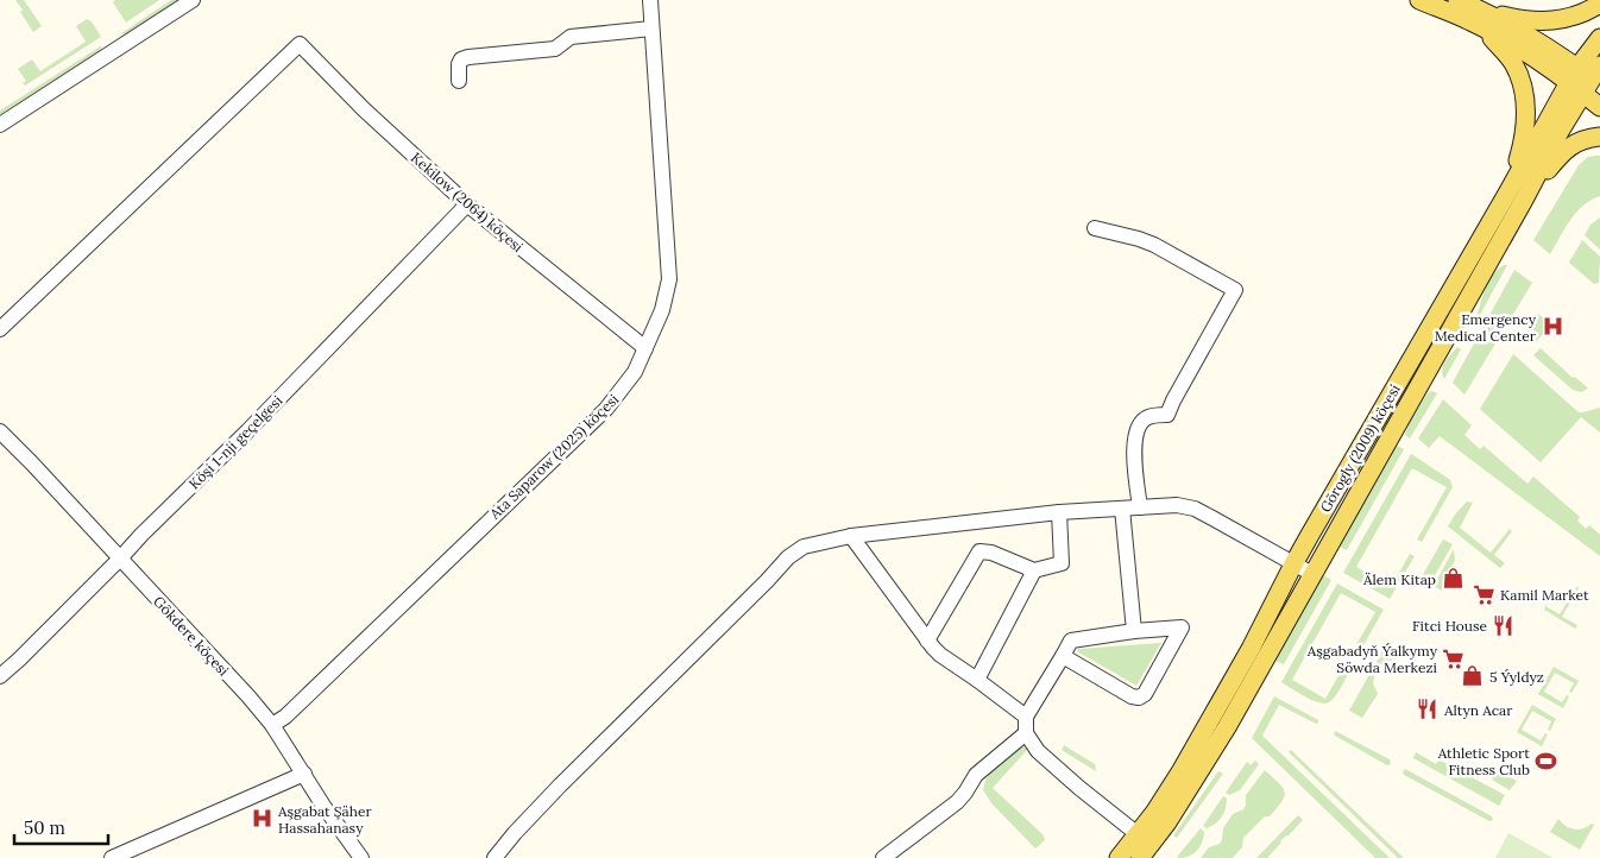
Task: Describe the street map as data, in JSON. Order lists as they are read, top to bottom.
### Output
{
  "streets": {
    "main road": ["Görogly (2009) köçesi"],
    "street": [
      "Kekilow (2064) köçesi",
      "Köşi 1-nji geçelgesi",
      "Ata Saparow (2025) köçesi",
      "Gökdere köçesi"
    ]
  },
  "crossings": [
    ["Kekilow (2064) köçesi", "Köşi 1-nji geçelgesi"],
    ["Kekilow (2064) köçesi", "Ata Saparow (2025) köçesi"],
    ["Köşi 1-nji geçelgesi", "Gökdere köçesi"],
    ["Ata Saparow (2025) köçesi", "Gökdere köçesi"]
  ],
  "places": {
    "hospital": ["Emergency Medical Center", "Aşgabat Şäher Hassahanasy"],
    "shop": ["Älem Kitap", "5 Ýyldyz"],
    "supermarket": ["Kamil Market", "Aşgabadyň Ýalkymy Söwda Merkezi"],
    "restaurant": ["Fitci House", "Altyn Acar"],
    "sports": ["Athletic Sport Fitness Club"]
  },
  "scale_bar": "50 m"
}
